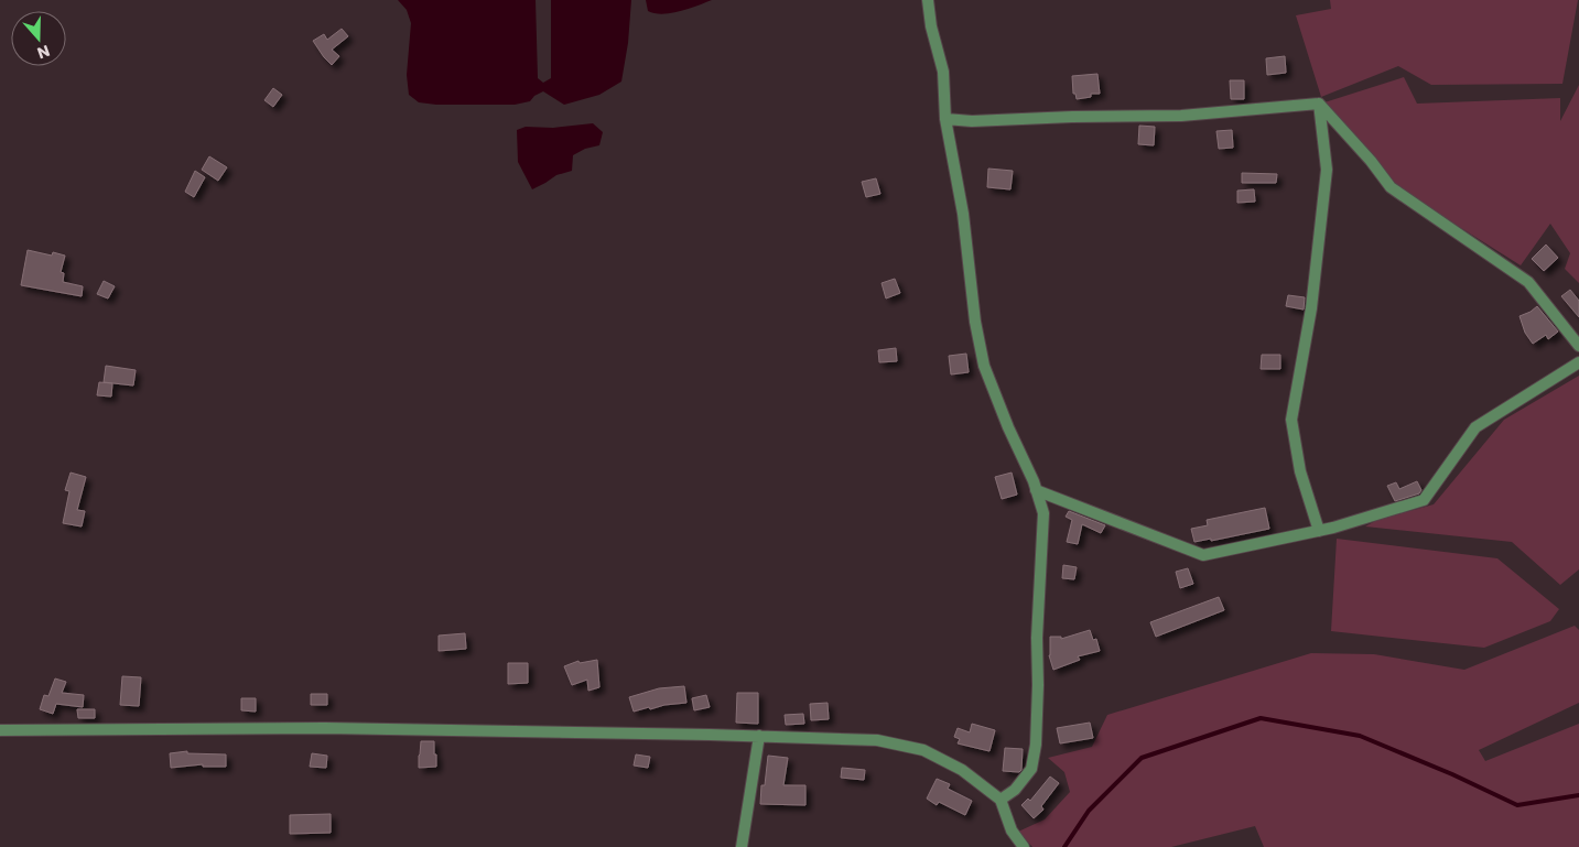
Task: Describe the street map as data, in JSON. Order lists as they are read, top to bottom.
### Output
{
  "north": "bottom"
}
